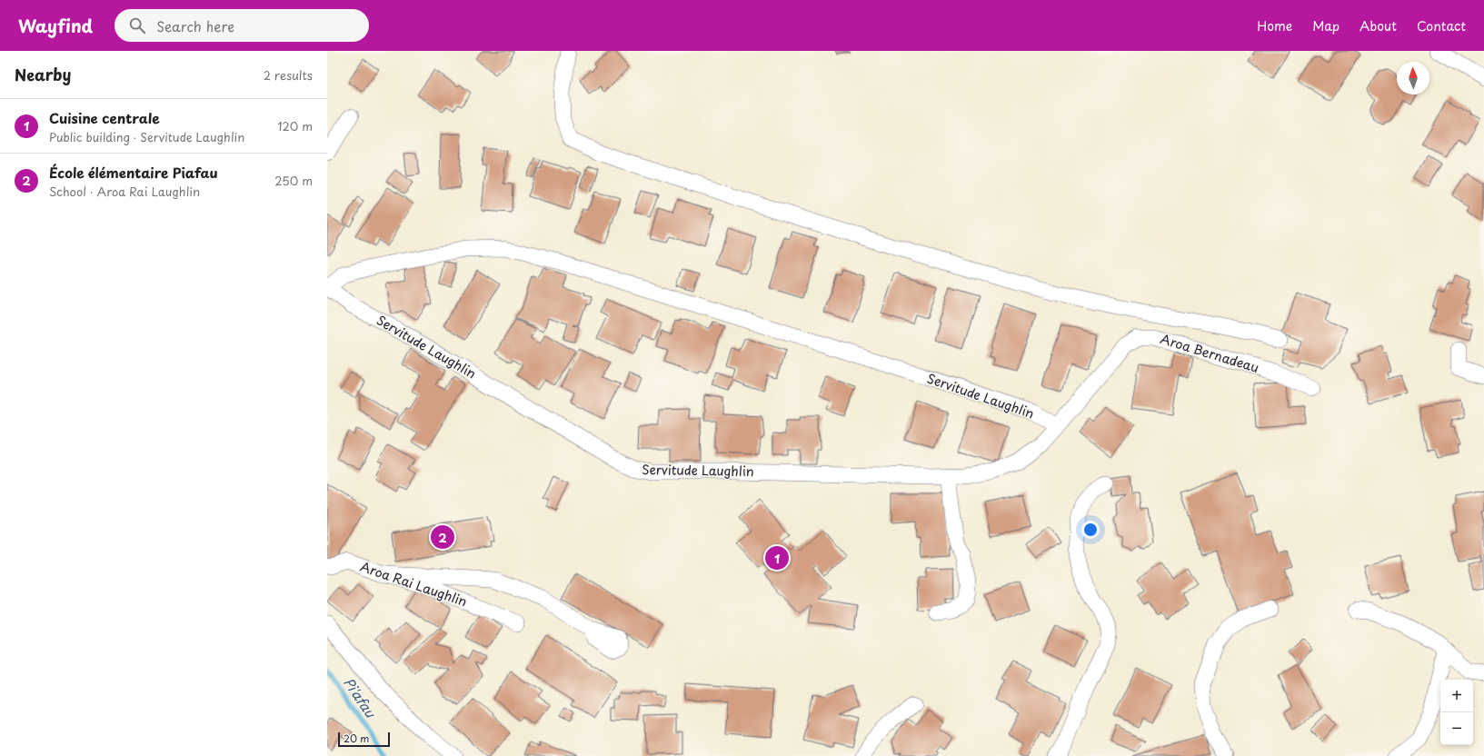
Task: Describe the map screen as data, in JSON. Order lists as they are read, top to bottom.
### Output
{
  "streets": {
    "street": ["Servitude Laughlin", "Aroa Bernadeau", "Aroa Rai Laughlin"]
  },
  "crossings": [
    ["Servitude Laughlin", "Aroa Bernadeau"]
  ],
  "water": ["Pi'afau"],
  "scale_bar": "20 m",
  "north": "top",
  "page": {
    "header": "Wayfind",
    "search": "Search here",
    "nav": [
      "Home",
      "Map",
      "About",
      "Contact"
    ],
    "heading": ["Nearby", "2 results"],
    "list": [
      {
        "mark": "1",
        "name": "Cuisine centrale",
        "note": "Public building · Servitude Laughlin",
        "value": "120 m"
      },
      {
        "mark": "2",
        "name": "École élémentaire Piafau",
        "note": "School · Aroa Rai Laughlin",
        "value": "250 m"
      }
    ],
    "pins": ["2", "1"],
    "map_buttons": ["+", "−"],
    "scale": "20 m"
  }
}
